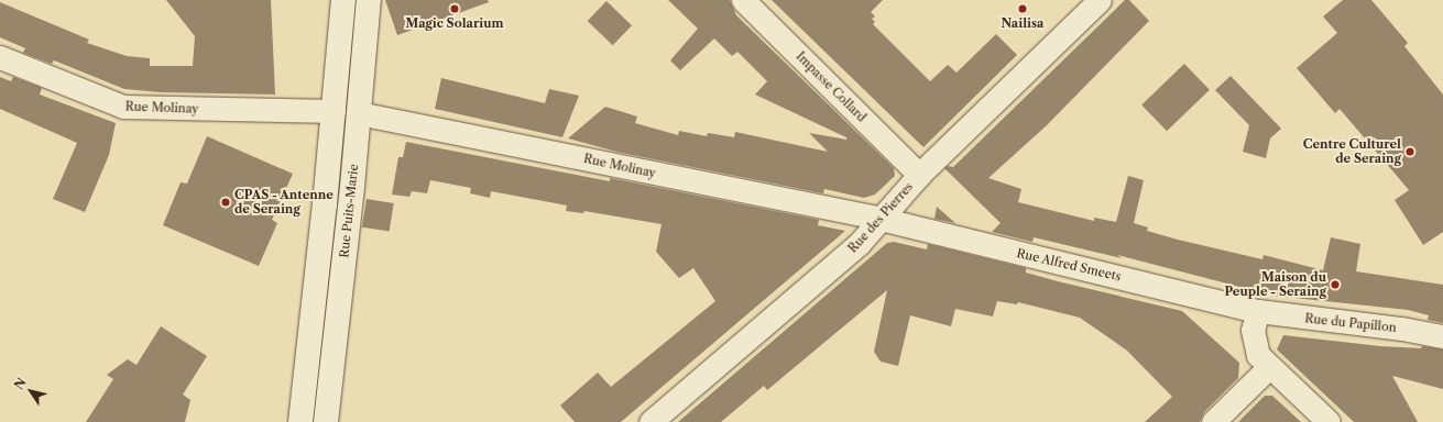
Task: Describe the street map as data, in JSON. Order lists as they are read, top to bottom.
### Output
{
  "streets": {
    "street": [
      "Impasse Collard",
      "Rue Molinay",
      "Rue Puits-Marie",
      "Rue des Pierres",
      "Rue Alfred Smeets",
      "Rue du Papillon"
    ]
  },
  "crossings": [
    ["Impasse Collard", "Rue des Pierres"],
    ["Rue Molinay", "Rue Puits-Marie"],
    ["Rue Molinay", "Rue des Pierres"],
    ["Rue Molinay", "Rue Alfred Smeets"],
    ["Rue des Pierres", "Rue Alfred Smeets"],
    ["Rue Alfred Smeets", "Rue du Papillon"]
  ],
  "places": [
    "Magic Solarium",
    "Nailisa",
    "Centre Culturel de Seraing",
    "CPAS - Antenne de Seraing",
    "Maison du Peuple - Seraing"
  ],
  "north": "top left"
}
